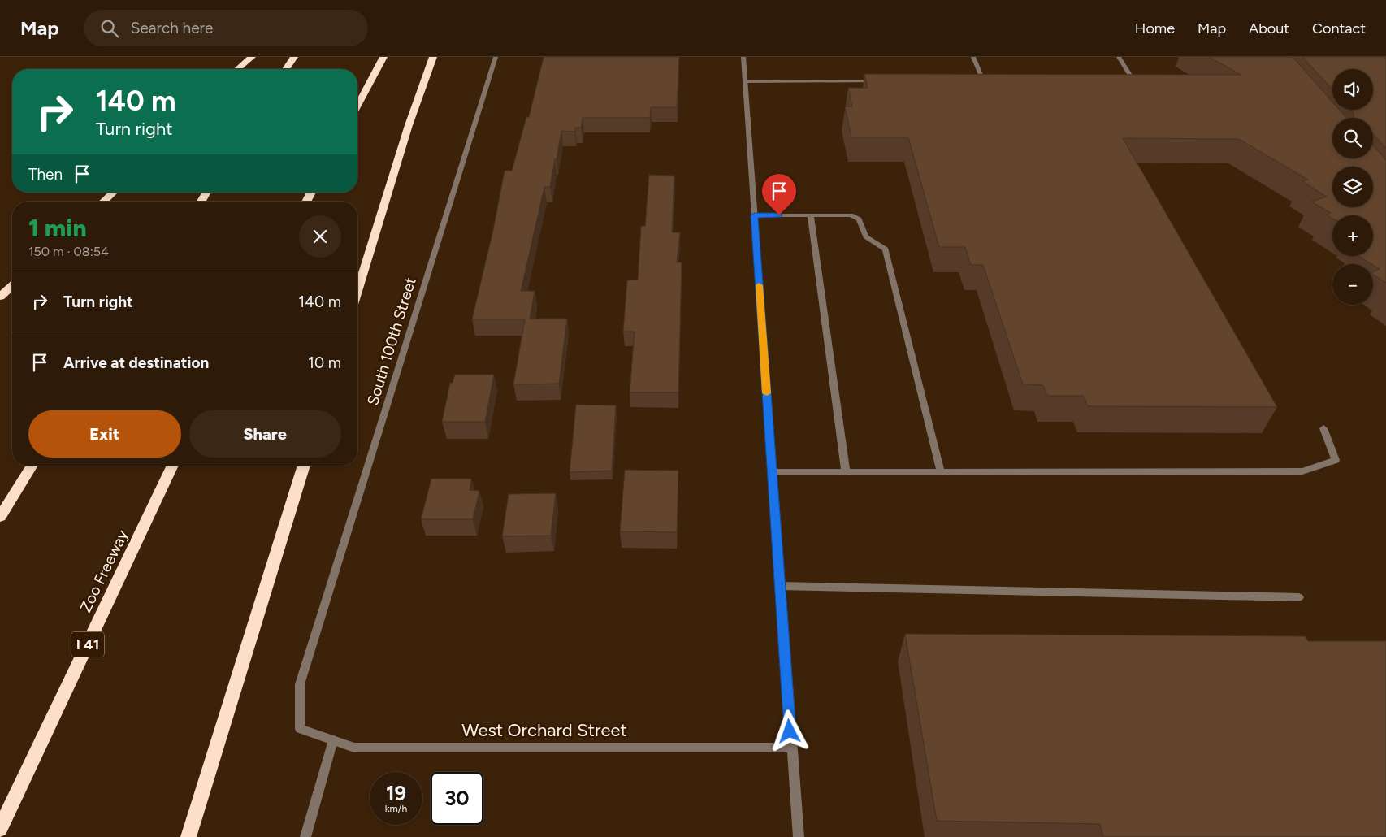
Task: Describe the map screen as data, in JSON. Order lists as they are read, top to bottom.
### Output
{
  "streets": {
    "highway": ["Zoo Freeway", "I 41"],
    "street": ["South 100th Street", "West Orchard Street"]
  },
  "crossings": [
    ["South 100th Street", "West Orchard Street"]
  ],
  "page": {
    "header": "Map",
    "search": "Search here",
    "nav": [
      "Home",
      "Map",
      "About",
      "Contact"
    ],
    "map_buttons": ["+", "−"],
    "turn": ["140 m", "Turn right"],
    "then": "Then",
    "heading": ["1 min", "150 m · 08:54"],
    "list": [
      {
        "name": "Turn right",
        "value": "140 m"
      },
      {
        "name": "Arrive at destination",
        "value": "10 m"
      }
    ],
    "buttons": ["Exit", "Share"],
    "speed": "19 km/h",
    "limit": "30"
  }
}
